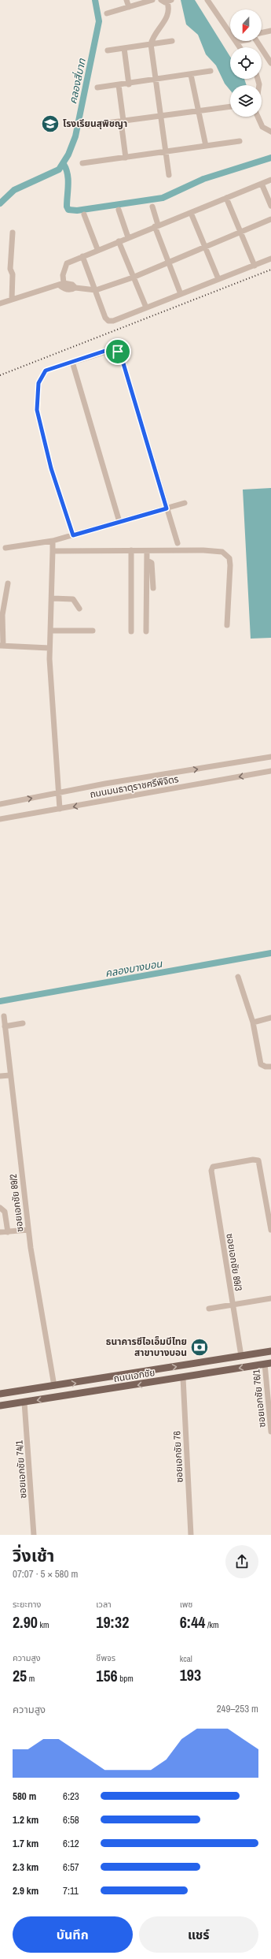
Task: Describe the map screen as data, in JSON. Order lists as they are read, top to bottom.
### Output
{
  "streets": {
    "main road": ["ถนนเอกชัย"],
    "street": [
      "ถนนมนธาตุราชศรีพิจิตร",
      "ซอยเอกชัย 89/2",
      "ซอยเอกชัย 89/3",
      "ซอยเอกชัย 76/1",
      "ซอยเอกชัย 76",
      "ซอยเอกชัย 74/1"
    ]
  },
  "crossings": [
    ["ซอยเอกชัย 89/2", "ถนนเอกชัย"],
    ["ซอยเอกชัย 89/3", "ถนนเอกชัย"],
    ["ถนนเอกชัย", "ซอยเอกชัย 76/1"],
    ["ถนนเอกชัย", "ซอยเอกชัย 76"],
    ["ถนนเอกชัย", "ซอยเอกชัย 74/1"]
  ],
  "water": ["คลองสี่บาท", "คลองบางบอน"],
  "places": {
    "school or university": ["โรงเรียนสุพิชญา"],
    "bank": ["ธนาคารซีไอเอ็มบีไทย สาขาบางบอน"]
  },
  "north": "bottom",
  "page": {
    "heading": ["วิ่งเช้า", "07:07 · 5 × 580 m"],
    "stats": [
      ["ระยะทาง", "2.90 km"],
      ["เวลา", "19:32"],
      ["เพซ", "6:44 /km"],
      ["ความสูง", "25 m"],
      ["ชีพจร", "156 bpm"],
      ["kcal", "193"]
    ],
    "chart": ["ความสูง", "249–253 m"],
    "list": [
      {
        "name": "580 m",
        "note": "6:23"
      },
      {
        "name": "1.2 km",
        "note": "6:58"
      },
      {
        "name": "1.7 km",
        "note": "6:12"
      },
      {
        "name": "2.3 km",
        "note": "6:57"
      },
      {
        "name": "2.9 km",
        "note": "7:11"
      }
    ],
    "buttons": ["บันทึก", "แชร์"]
  }
}
